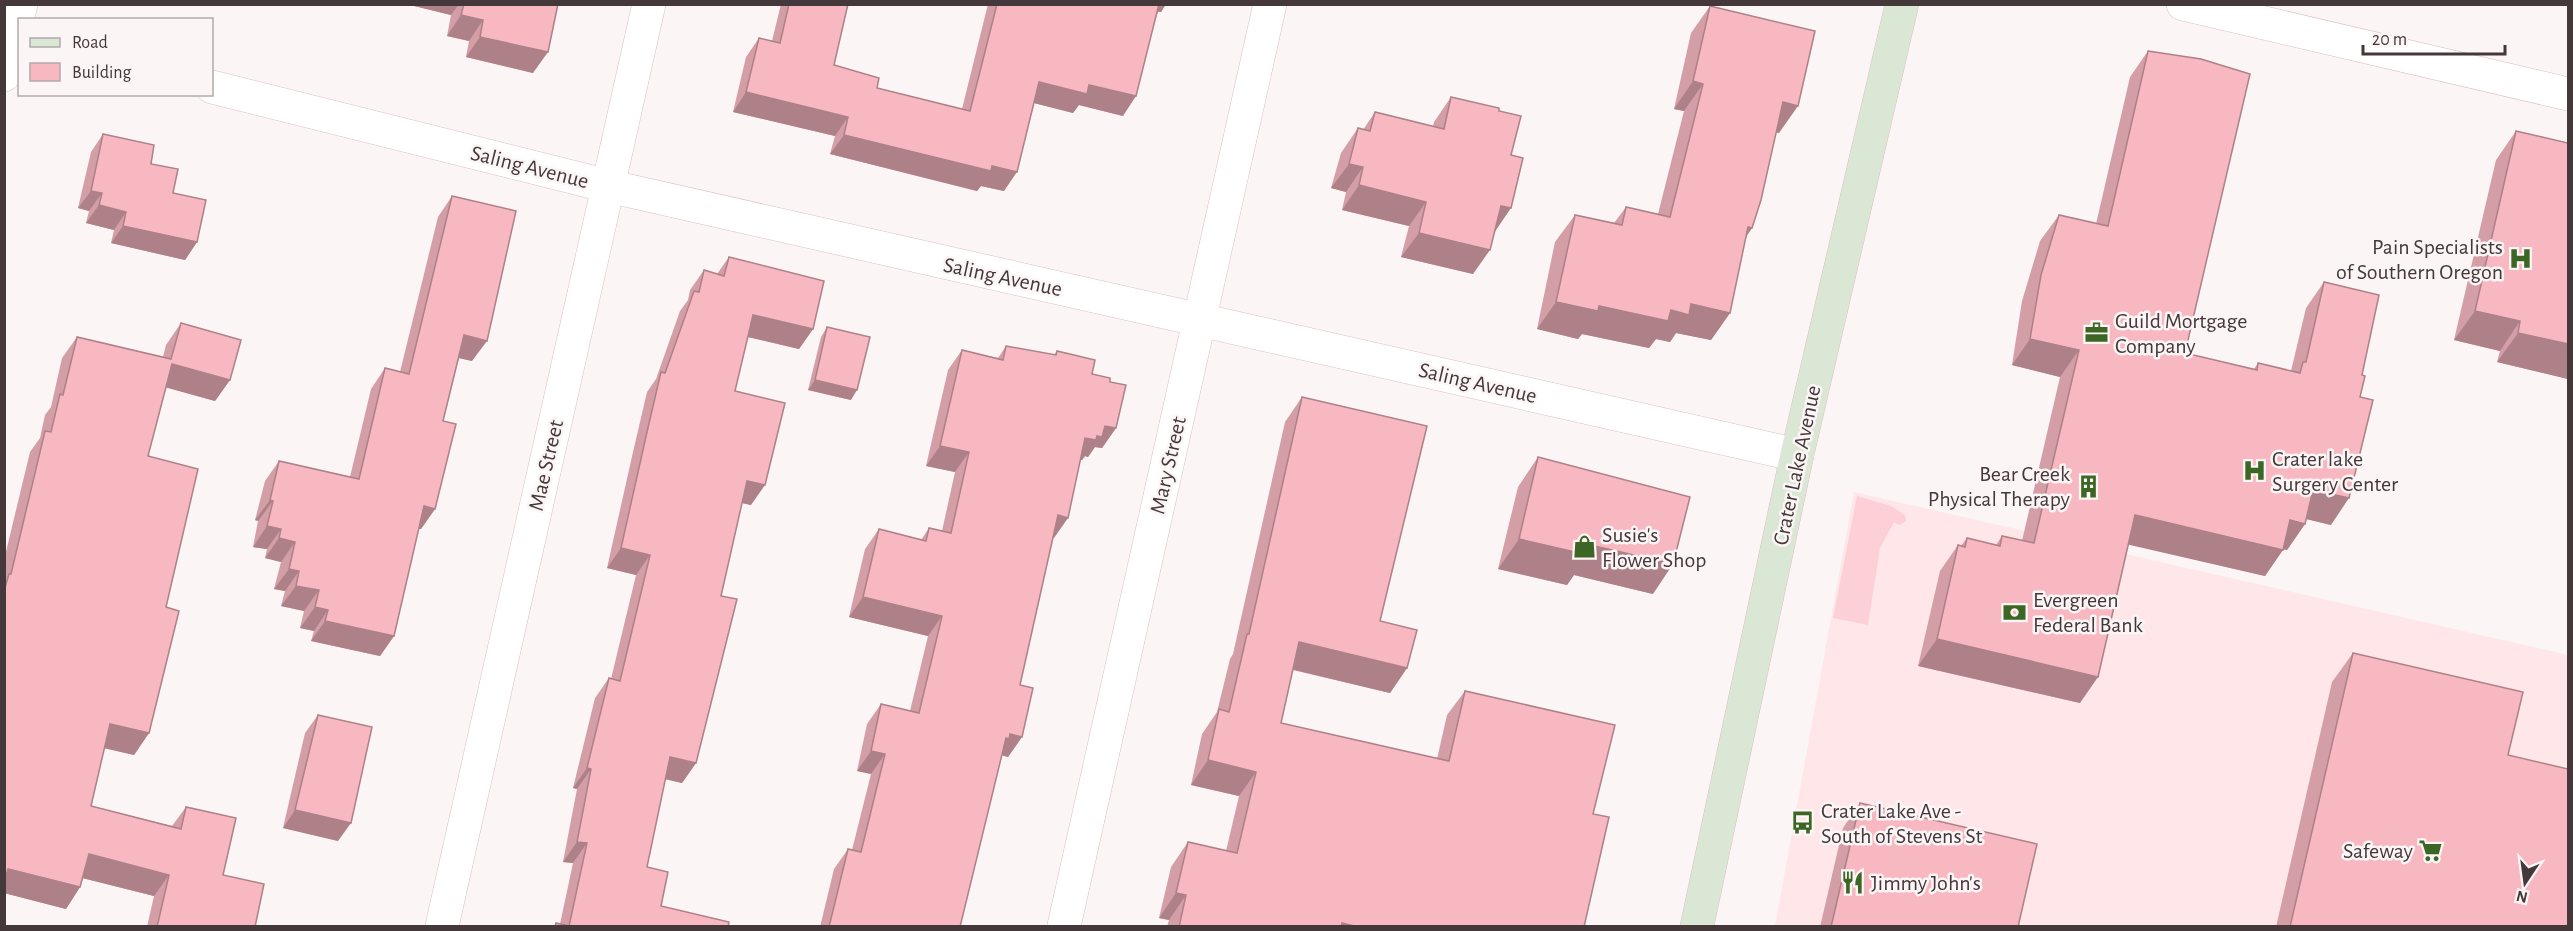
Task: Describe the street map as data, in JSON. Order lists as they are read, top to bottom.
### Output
{
  "streets": {
    "main road": ["Crater Lake Avenue"],
    "street": ["Saling Avenue", "Mae Street", "Mary Street"]
  },
  "crossings": [
    ["Saling Avenue", "Mae Street"],
    ["Saling Avenue", "Mary Street"],
    ["Saling Avenue", "Crater Lake Avenue"]
  ],
  "places": {
    "hospital": ["Pain Specialists of Southern Oregon", "Crater lake Surgery Center"],
    "office": ["Guild Mortgage Company"],
    "building": ["Bear Creek Physical Therapy"],
    "shop": ["Susie's Flower Shop"],
    "bank": ["Evergreen Federal Bank"],
    "bus stop": ["Crater Lake Ave - South of Stevens St"],
    "supermarket": ["Safeway"],
    "restaurant": ["Jimmy John's"]
  },
  "legend": ["Road", "Building"],
  "scale_bar": "20 m",
  "north": "bottom"
}
